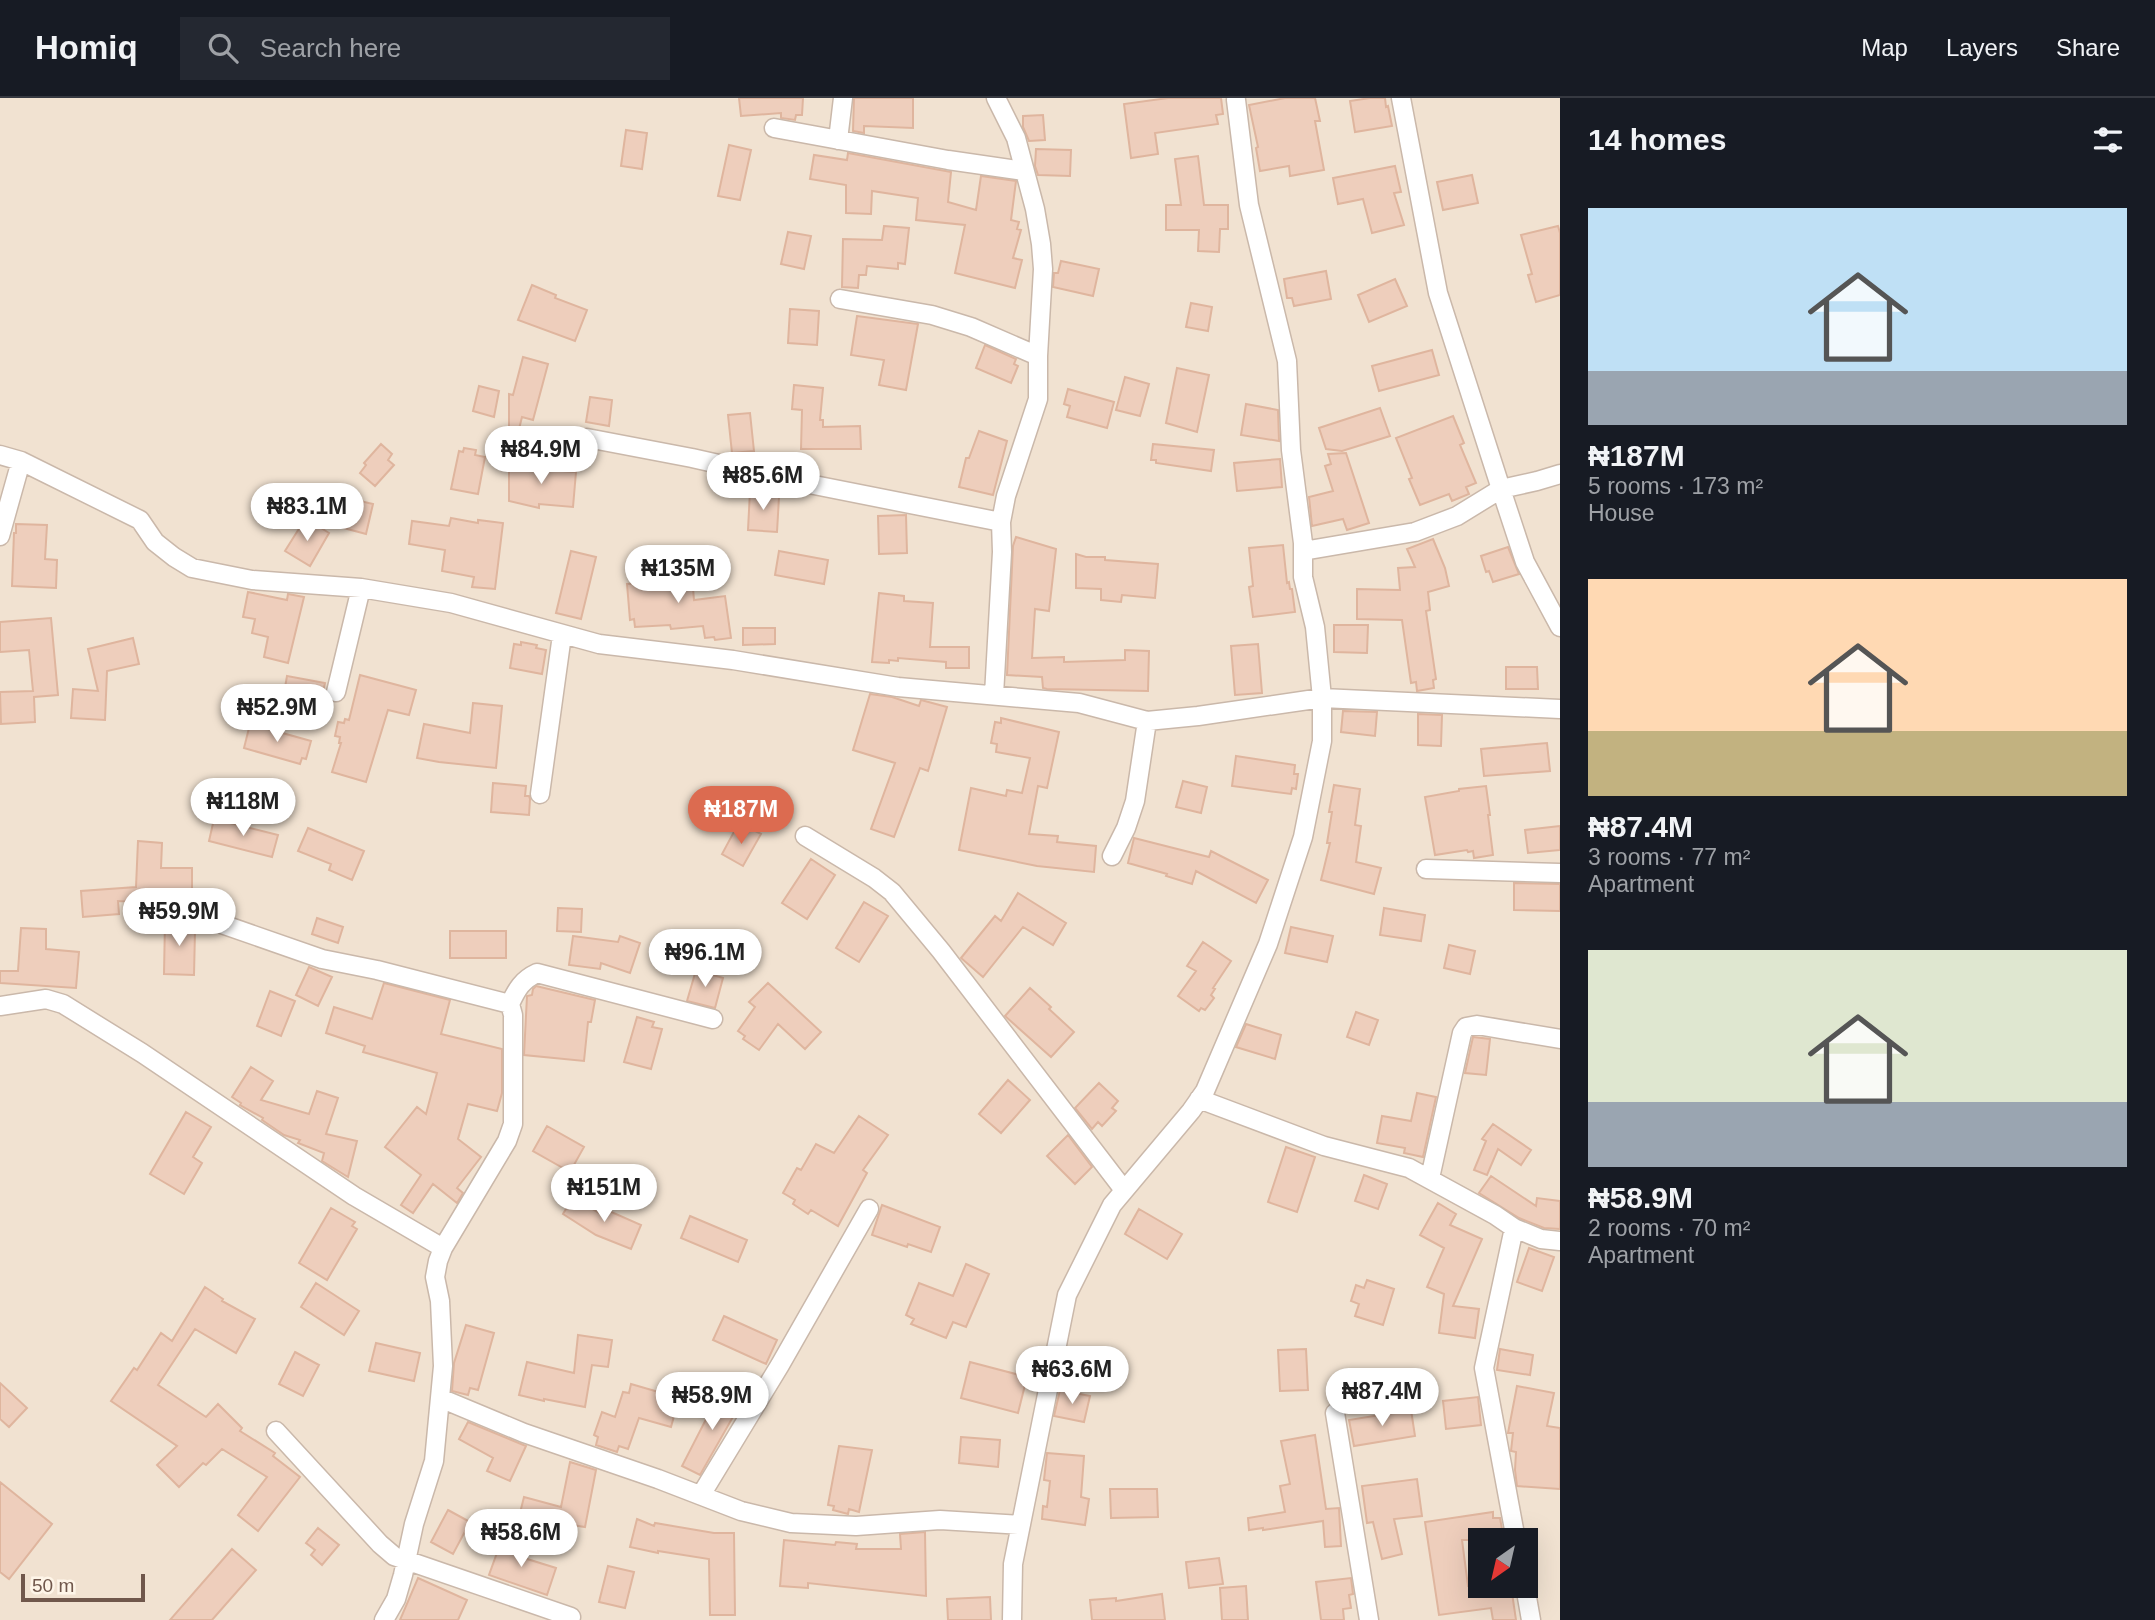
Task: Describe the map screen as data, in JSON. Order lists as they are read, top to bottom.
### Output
{
  "scale_bar": "50 m",
  "north": "bottom left",
  "page": {
    "header": "Homiq",
    "search": "Search here",
    "nav": ["Map", "Layers", "Share"],
    "heading": "14 homes",
    "list": [
      {
        "name": "₦187M",
        "note": "5 rooms · 173 m² · House"
      },
      {
        "name": "₦87.4M",
        "note": "3 rooms · 77 m² · Apartment"
      },
      {
        "name": "₦58.9M",
        "note": "2 rooms · 70 m² · Apartment"
      }
    ],
    "price": [
      "₦84.9M",
      "₦85.6M",
      "₦83.1M",
      "₦135M",
      "₦52.9M",
      "₦118M",
      "₦187M",
      "₦59.9M",
      "₦96.1M",
      "₦151M",
      "₦63.6M",
      "₦87.4M",
      "₦58.9M",
      "₦58.6M"
    ],
    "scale": "50 m"
  }
}
